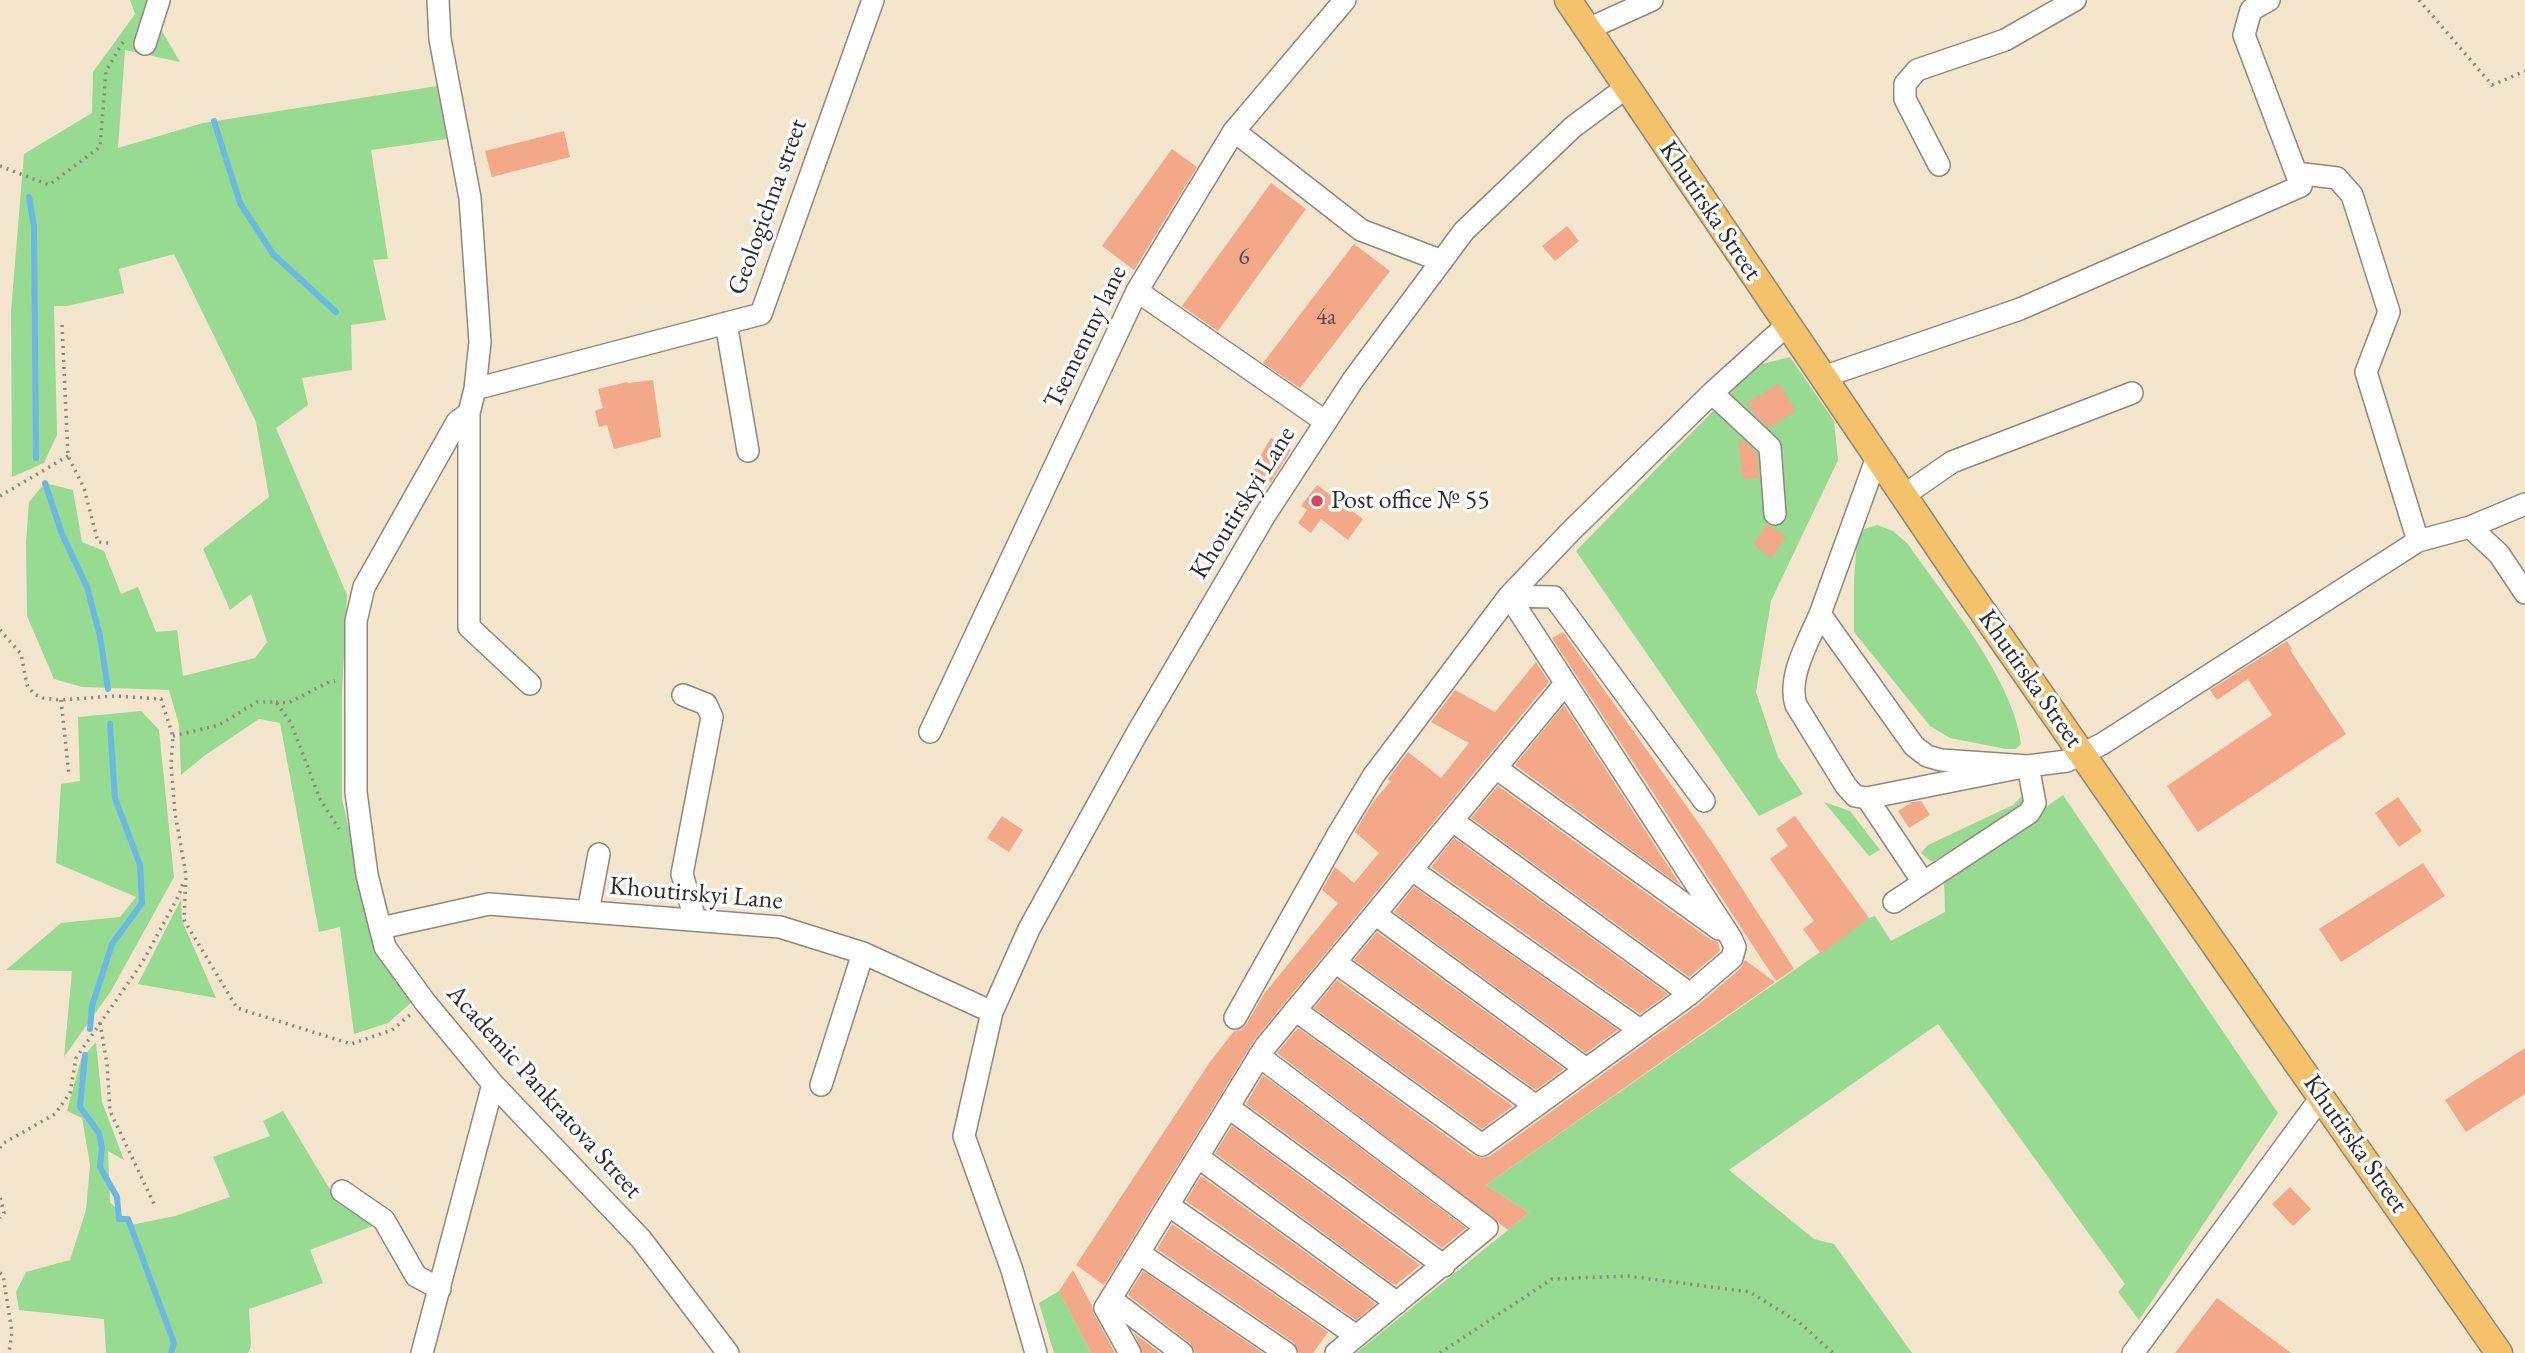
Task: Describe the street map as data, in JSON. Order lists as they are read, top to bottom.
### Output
{
  "streets": {
    "main road": ["Khutirska Street"],
    "street": [
      "Geologichna street",
      "Tsementny lane",
      "Khoutirskyi Lane",
      "Academic Pankratova Street"
    ]
  },
  "crossings": [
    ["Geologichna street", "Academic Pankratova Street"],
    ["Khutirska Street", "Khoutirskyi Lane"],
    ["Khoutirskyi Lane", "Academic Pankratova Street"]
  ],
  "places": ["Post office № 55"],
  "house_numbers": ["6", "4а"]
}
